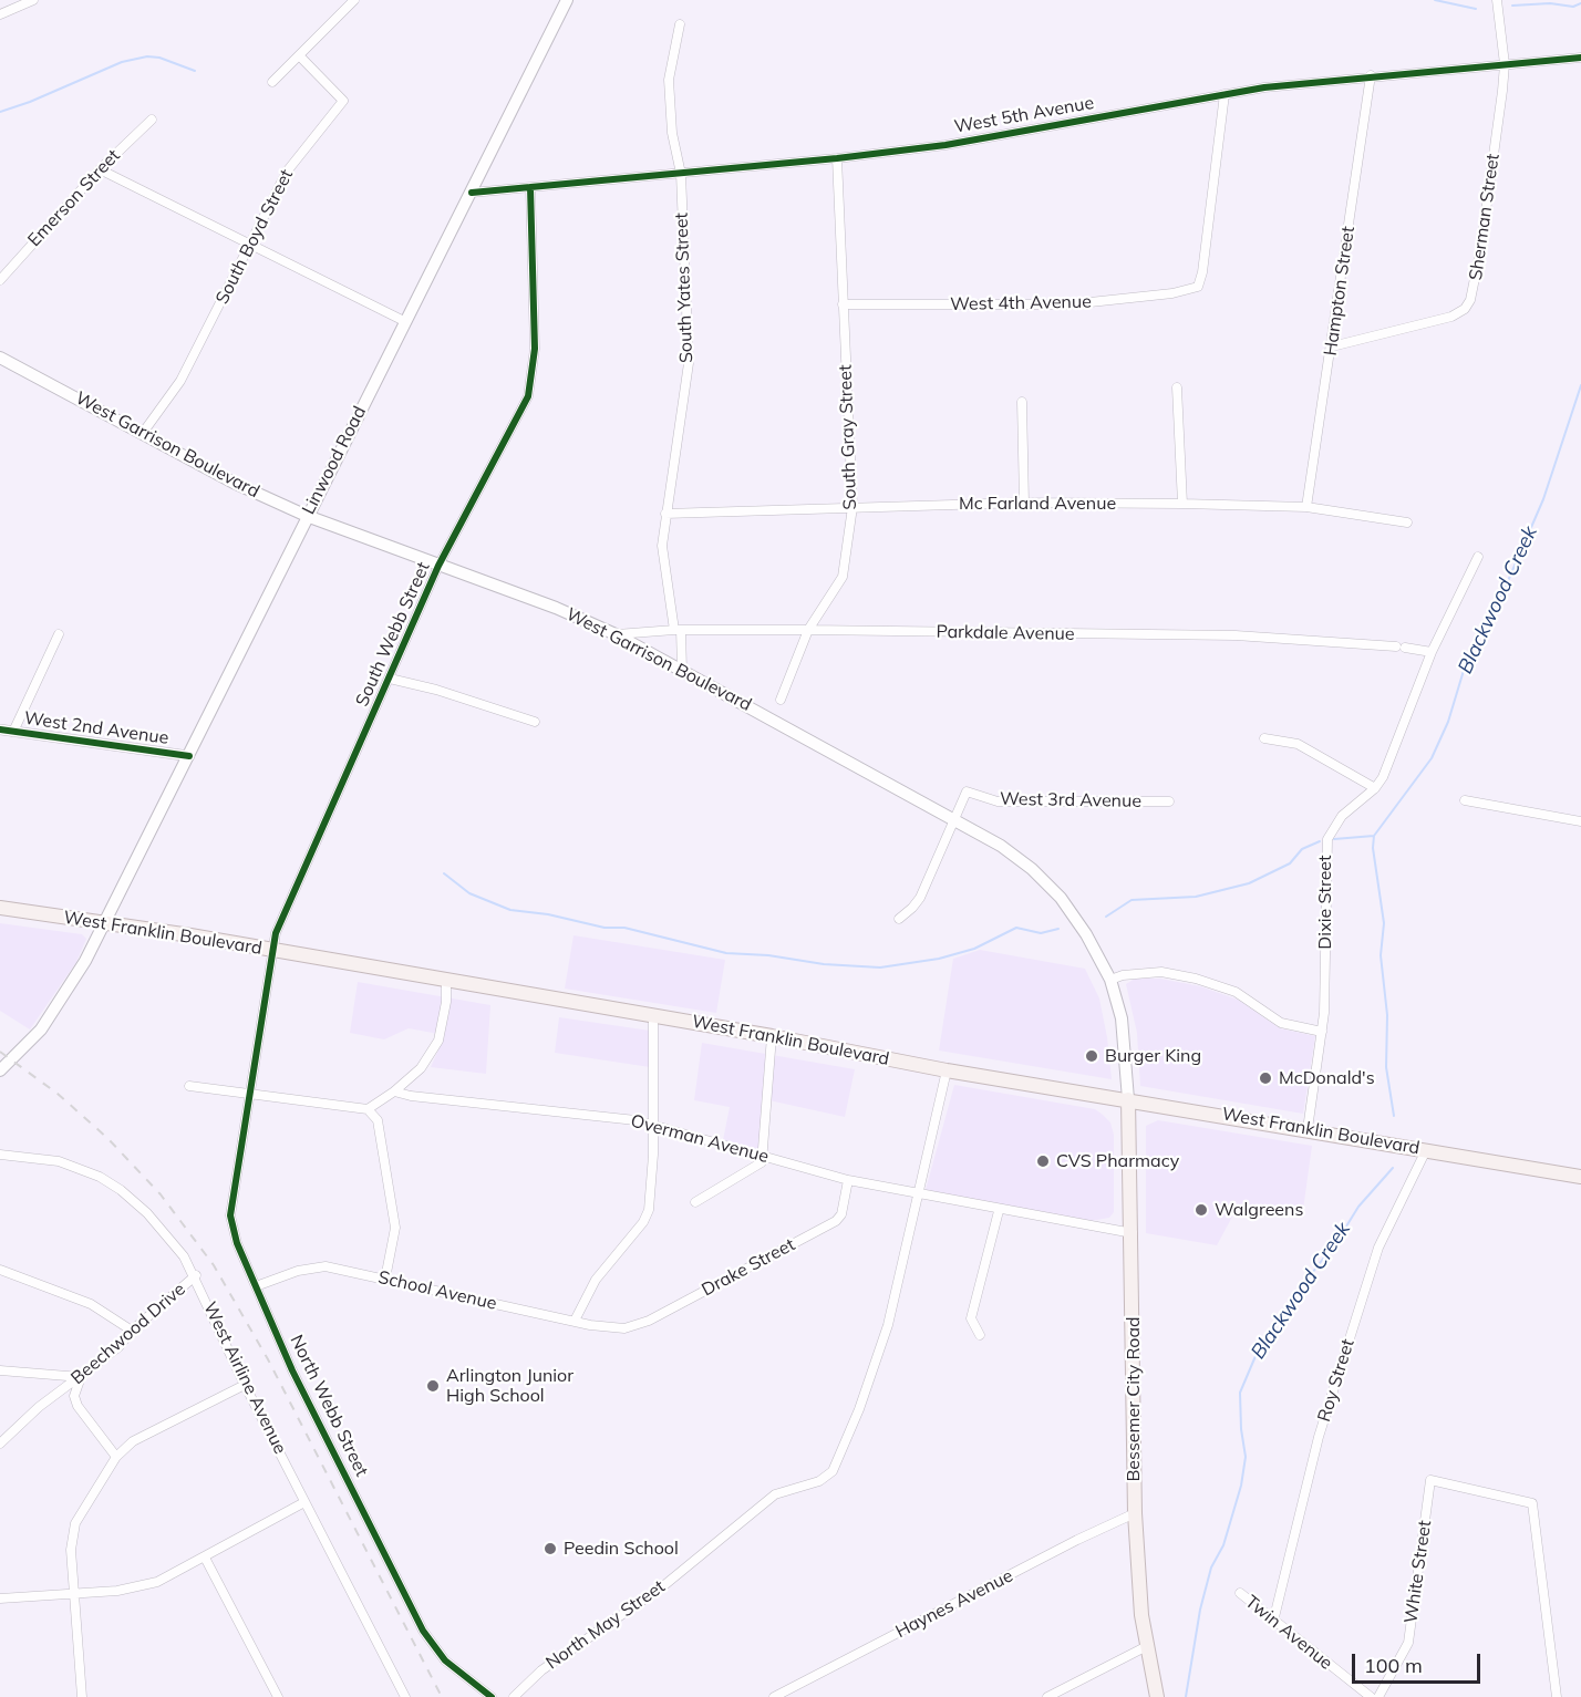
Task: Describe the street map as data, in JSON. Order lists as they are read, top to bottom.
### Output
{
  "streets": {
    "main road": [
      "West Garrison Boulevard",
      "Linwood Road",
      "West Franklin Boulevard",
      "Bessemer City Road"
    ],
    "street": [
      "West 5th Avenue",
      "Emerson Street",
      "Sherman Street",
      "South Boyd Street",
      "South Yates Street",
      "Hampton Street",
      "West 4th Avenue",
      "South Gray Street",
      "Mc Farland Avenue",
      "Parkdale Avenue",
      "South Webb Street",
      "West 2nd Avenue",
      "West 3rd Avenue",
      "Dixie Street",
      "Overman Avenue",
      "Drake Street",
      "School Avenue",
      "Beechwood Drive",
      "West Airline Avenue",
      "Roy Street",
      "North Webb Street",
      "White Street",
      "Haynes Avenue",
      "North May Street",
      "Twin Avenue"
    ]
  },
  "crossings": [
    ["West 5th Avenue", "Sherman Street"],
    ["West 5th Avenue", "South Yates Street"],
    ["West 5th Avenue", "Hampton Street"],
    ["West 5th Avenue", "West 4th Avenue"],
    ["West 5th Avenue", "South Gray Street"],
    ["West 5th Avenue", "Linwood Road"],
    ["West 5th Avenue", "South Webb Street"],
    ["Sherman Street", "Hampton Street"],
    ["South Boyd Street", "West Garrison Boulevard"],
    ["South Yates Street", "West Garrison Boulevard"],
    ["South Yates Street", "Mc Farland Avenue"],
    ["South Yates Street", "Parkdale Avenue"],
    ["Hampton Street", "Mc Farland Avenue"],
    ["West 4th Avenue", "South Gray Street"],
    ["South Gray Street", "Mc Farland Avenue"],
    ["South Gray Street", "Parkdale Avenue"],
    ["West Garrison Boulevard", "Linwood Road"],
    ["West Garrison Boulevard", "Parkdale Avenue"],
    ["West Garrison Boulevard", "South Webb Street"],
    ["West Garrison Boulevard", "West 3rd Avenue"],
    ["West Garrison Boulevard", "West Franklin Boulevard"],
    ["West Garrison Boulevard", "Bessemer City Road"],
    ["Linwood Road", "West 2nd Avenue"],
    ["Linwood Road", "West Franklin Boulevard"],
    ["Parkdale Avenue", "Dixie Street"],
    ["South Webb Street", "West Franklin Boulevard"],
    ["South Webb Street", "North Webb Street"],
    ["Dixie Street", "West Franklin Boulevard"],
    ["West Franklin Boulevard", "Roy Street"],
    ["West Franklin Boulevard", "Bessemer City Road"],
    ["Overman Avenue", "Drake Street"],
    ["Overman Avenue", "Bessemer City Road"],
    ["Overman Avenue", "North May Street"],
    ["Drake Street", "School Avenue"],
    ["School Avenue", "North Webb Street"],
    ["Beechwood Drive", "West Airline Avenue"],
    ["Roy Street", "Twin Avenue"],
    ["Bessemer City Road", "Haynes Avenue"]
  ],
  "water": ["Blackwood Creek"],
  "places": [
    "Burger King",
    "McDonald's",
    "CVS Pharmacy",
    "Walgreens",
    "Arlington Junior High School",
    "Peedin School"
  ],
  "scale_bar": "100 m"
}
